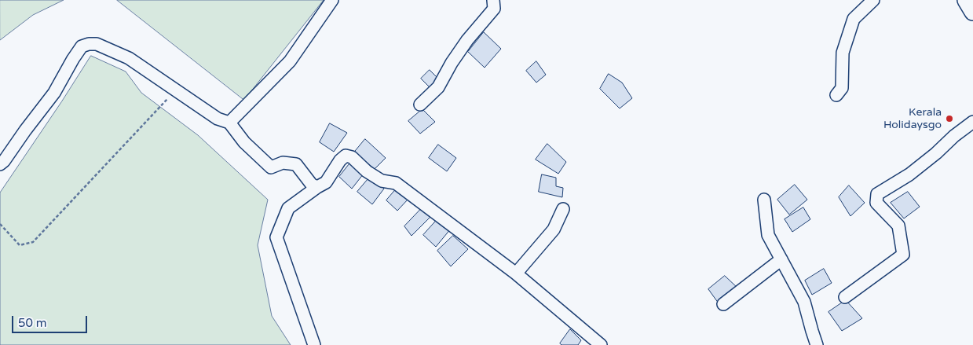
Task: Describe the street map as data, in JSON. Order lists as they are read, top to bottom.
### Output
{
  "places": ["Kerala Holidaysgo"],
  "scale_bar": "50 m"
}
